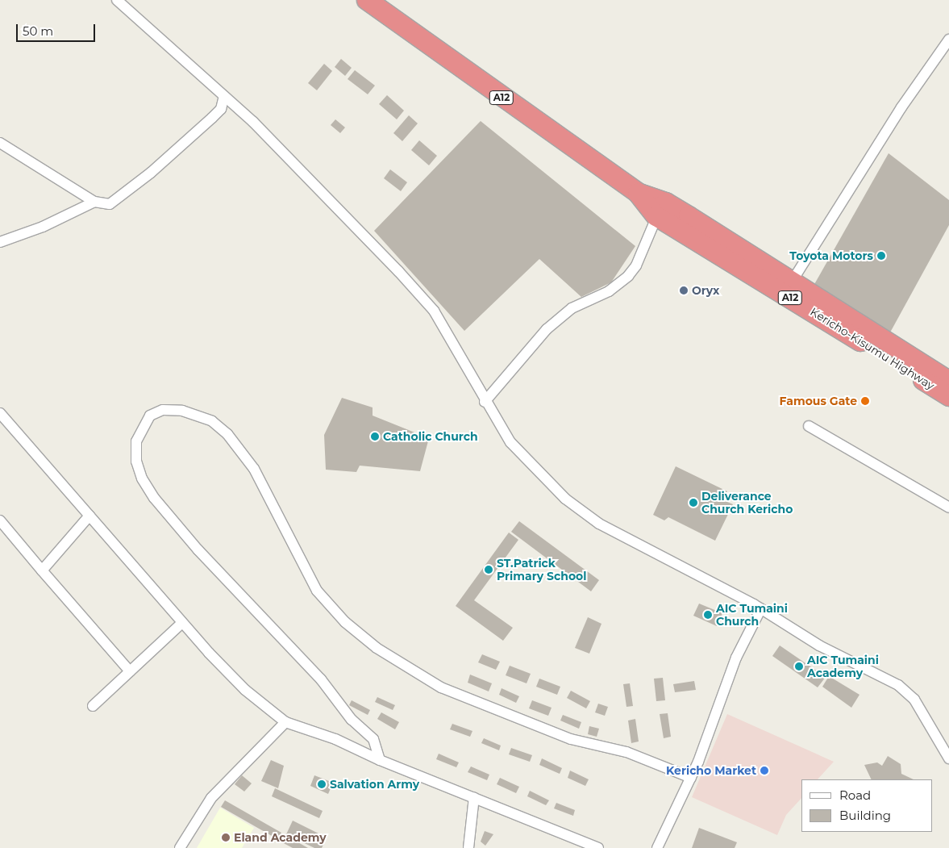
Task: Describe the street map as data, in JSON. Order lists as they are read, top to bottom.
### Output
{
  "streets": {
    "highway": ["A12", "Kericho-Kisumu Highway"]
  },
  "places": [
    "Toyota Motors",
    "Oryx",
    "Famous Gate",
    "Catholic Church",
    "Deliverance Church Kericho",
    "ST.Patrick Primary School",
    "AIC Tumaini Church",
    "AIC Tumaini Academy",
    "Kericho Market",
    "Salvation Army",
    "Eland Academy"
  ],
  "legend": ["Road", "Building"],
  "scale_bar": "50 m"
}
